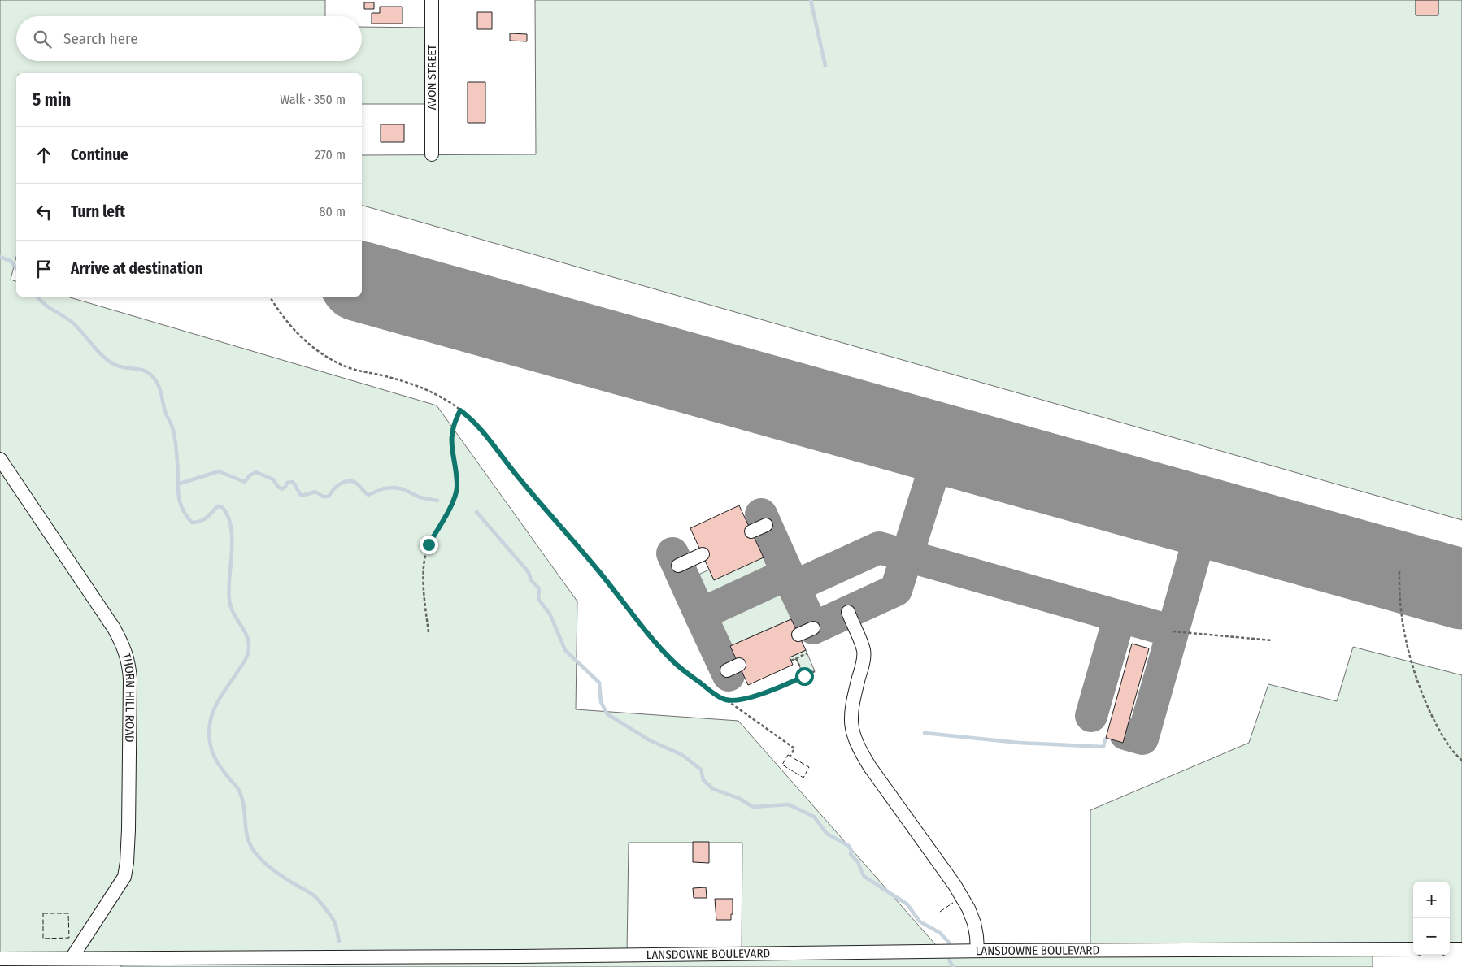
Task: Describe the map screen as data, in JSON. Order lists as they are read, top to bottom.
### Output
{
  "streets": {
    "street": ["AVON STREET", "THORN HILL ROAD", "LANSDOWNE BOULEVARD"]
  },
  "crossings": [
    ["THORN HILL ROAD", "LANSDOWNE BOULEVARD"]
  ],
  "page": {
    "search": "Search here",
    "heading": ["5 min", "Walk · 350 m"],
    "list": [
      ["Continue", "270 m"],
      ["Turn left", "80 m"],
      "Arrive at destination"
    ],
    "map_buttons": ["+", "−"]
  }
}
